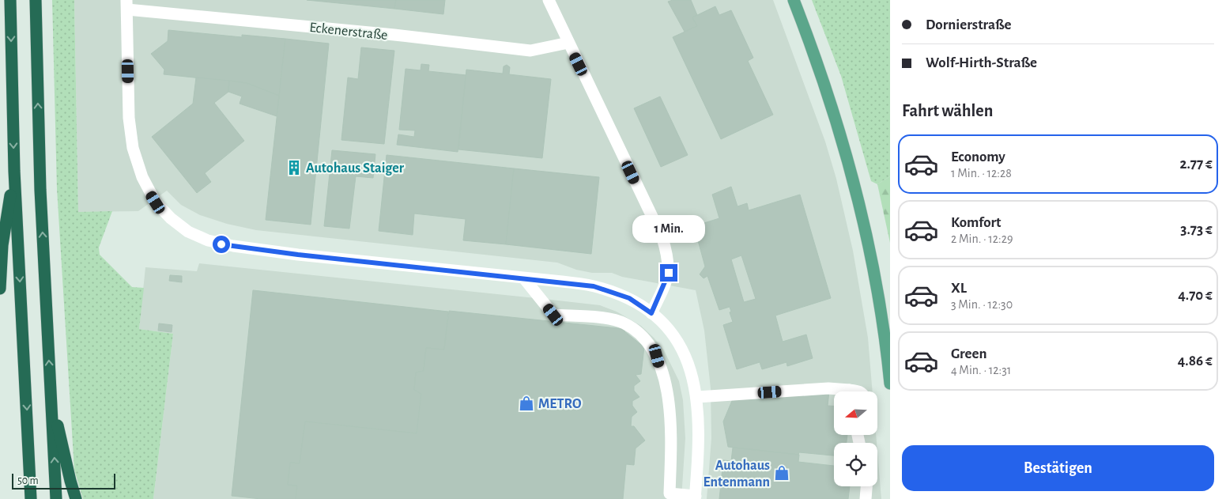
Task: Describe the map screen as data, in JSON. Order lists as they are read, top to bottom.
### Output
{
  "streets": {
    "street": ["Eckenerstraße"]
  },
  "places": {
    "building": ["Autohaus Staiger"],
    "shop": ["METRO", "Autohaus Entenmann"]
  },
  "scale_bar": "50 m",
  "north": "left",
  "page": {
    "banner": ["Dornierstraße", "Wolf-Hirth-Straße"],
    "heading": "Fahrt wählen",
    "list": [
      {
        "name": "Economy",
        "note": "1 Min. · 12:28",
        "value": "2.77 €"
      },
      {
        "name": "Komfort",
        "note": "2 Min. · 12:29",
        "value": "3.73 €"
      },
      {
        "name": "XL",
        "note": "3 Min. · 12:30",
        "value": "4.70 €"
      },
      {
        "name": "Green",
        "note": "4 Min. · 12:31",
        "value": "4.86 €"
      }
    ],
    "bubble": "1 Min.",
    "buttons": "Bestätigen",
    "scale": "50 m"
  }
}
